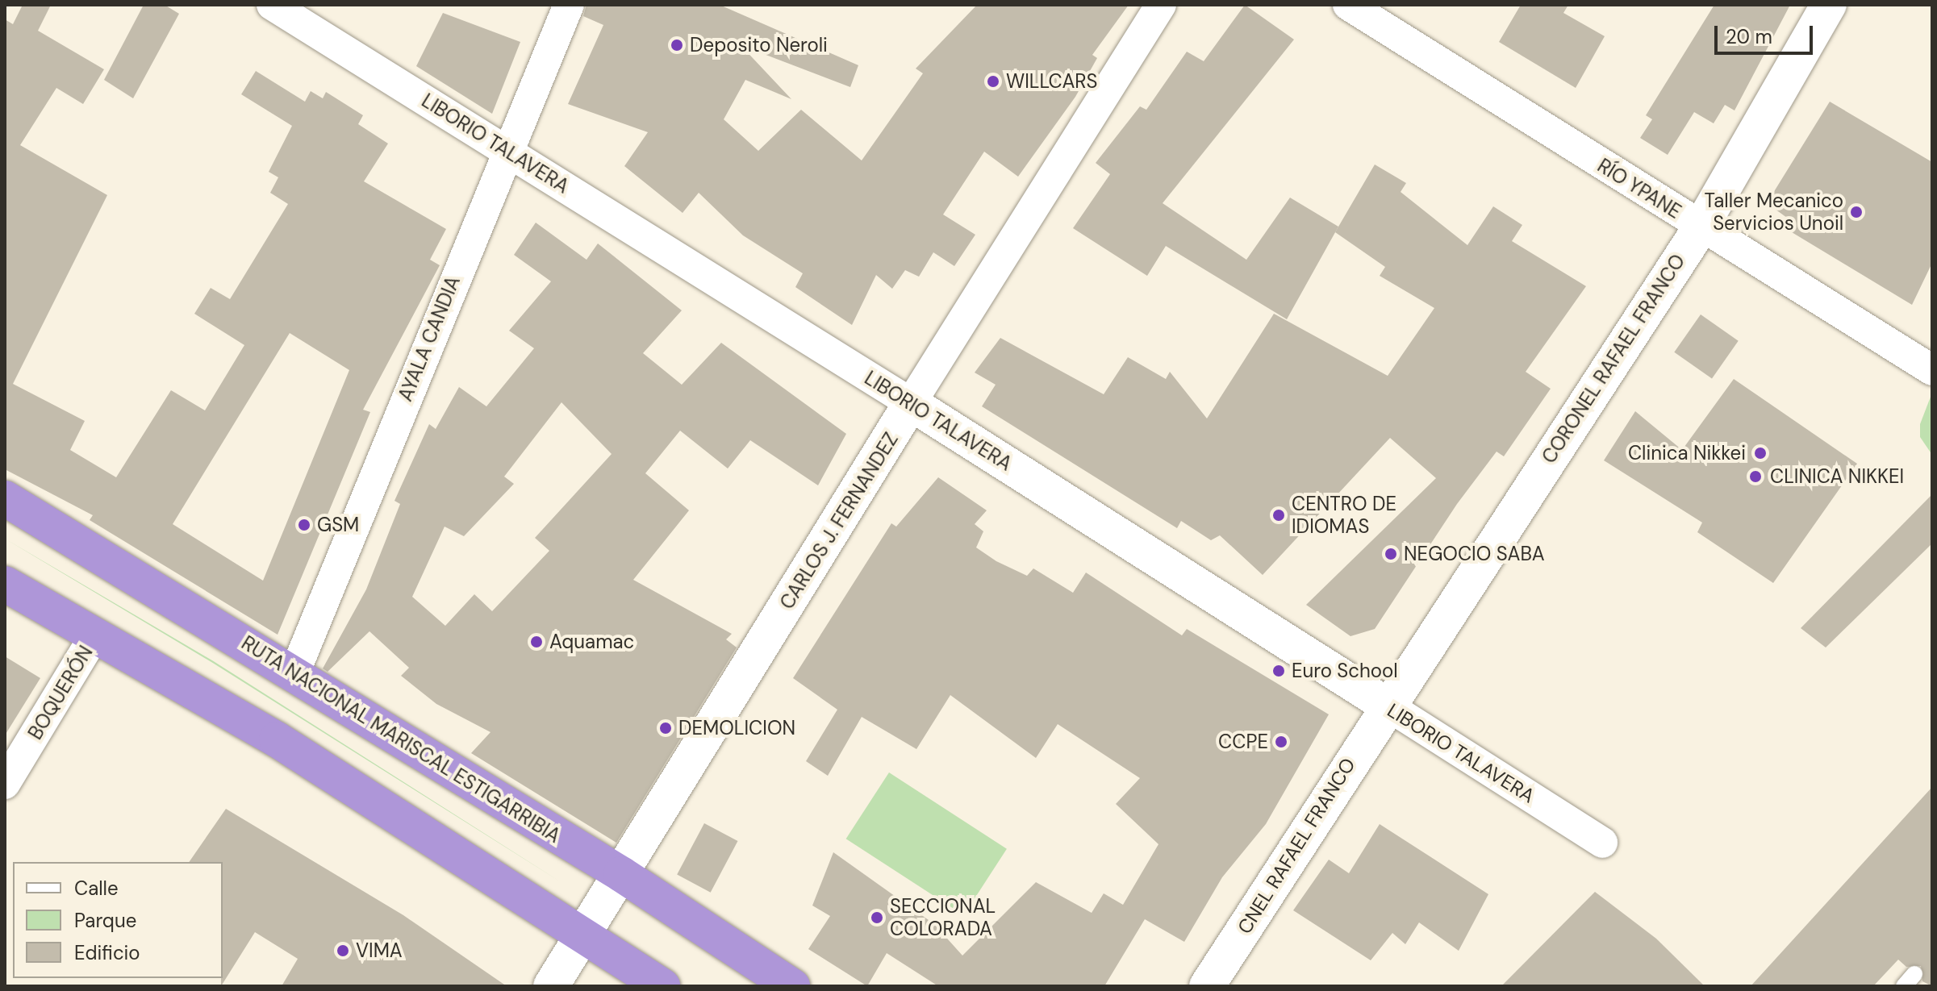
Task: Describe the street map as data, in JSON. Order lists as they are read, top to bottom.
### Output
{
  "streets": {
    "highway": ["RUTA NACIONAL MARISCAL ESTIGARRIBIA"],
    "street": [
      "LIBORIO TALAVERA",
      "RÍO YPANE",
      "AYALA CANDIA",
      "CORONEL RAFAEL FRANCO",
      "CARLOS J. FERNANDEZ",
      "BOQUERÓN",
      "CNEL RAFAEL FRANCO"
    ]
  },
  "crossings": [
    ["LIBORIO TALAVERA", "AYALA CANDIA"],
    ["LIBORIO TALAVERA", "CORONEL RAFAEL FRANCO"],
    ["LIBORIO TALAVERA", "CARLOS J. FERNANDEZ"],
    ["LIBORIO TALAVERA", "CNEL RAFAEL FRANCO"],
    ["RÍO YPANE", "CORONEL RAFAEL FRANCO"],
    ["AYALA CANDIA", "RUTA NACIONAL MARISCAL ESTIGARRIBIA"],
    ["CORONEL RAFAEL FRANCO", "CNEL RAFAEL FRANCO"],
    ["CARLOS J. FERNANDEZ", "RUTA NACIONAL MARISCAL ESTIGARRIBIA"]
  ],
  "places": [
    "Deposito Neroli",
    "WILLCARS",
    "Taller Mecanico Servicios Unoil",
    "Clinica Nikkei",
    "CLINICA NIKKEI",
    "CENTRO DE IDIOMAS",
    "GSM",
    "NEGOCIO SABA",
    "Aquamac",
    "Euro School",
    "DEMOLICION",
    "CCPE",
    "SECCIONAL COLORADA",
    "VIMA"
  ],
  "legend": ["Calle", "Parque", "Edificio"],
  "scale_bar": "20 m"
}
